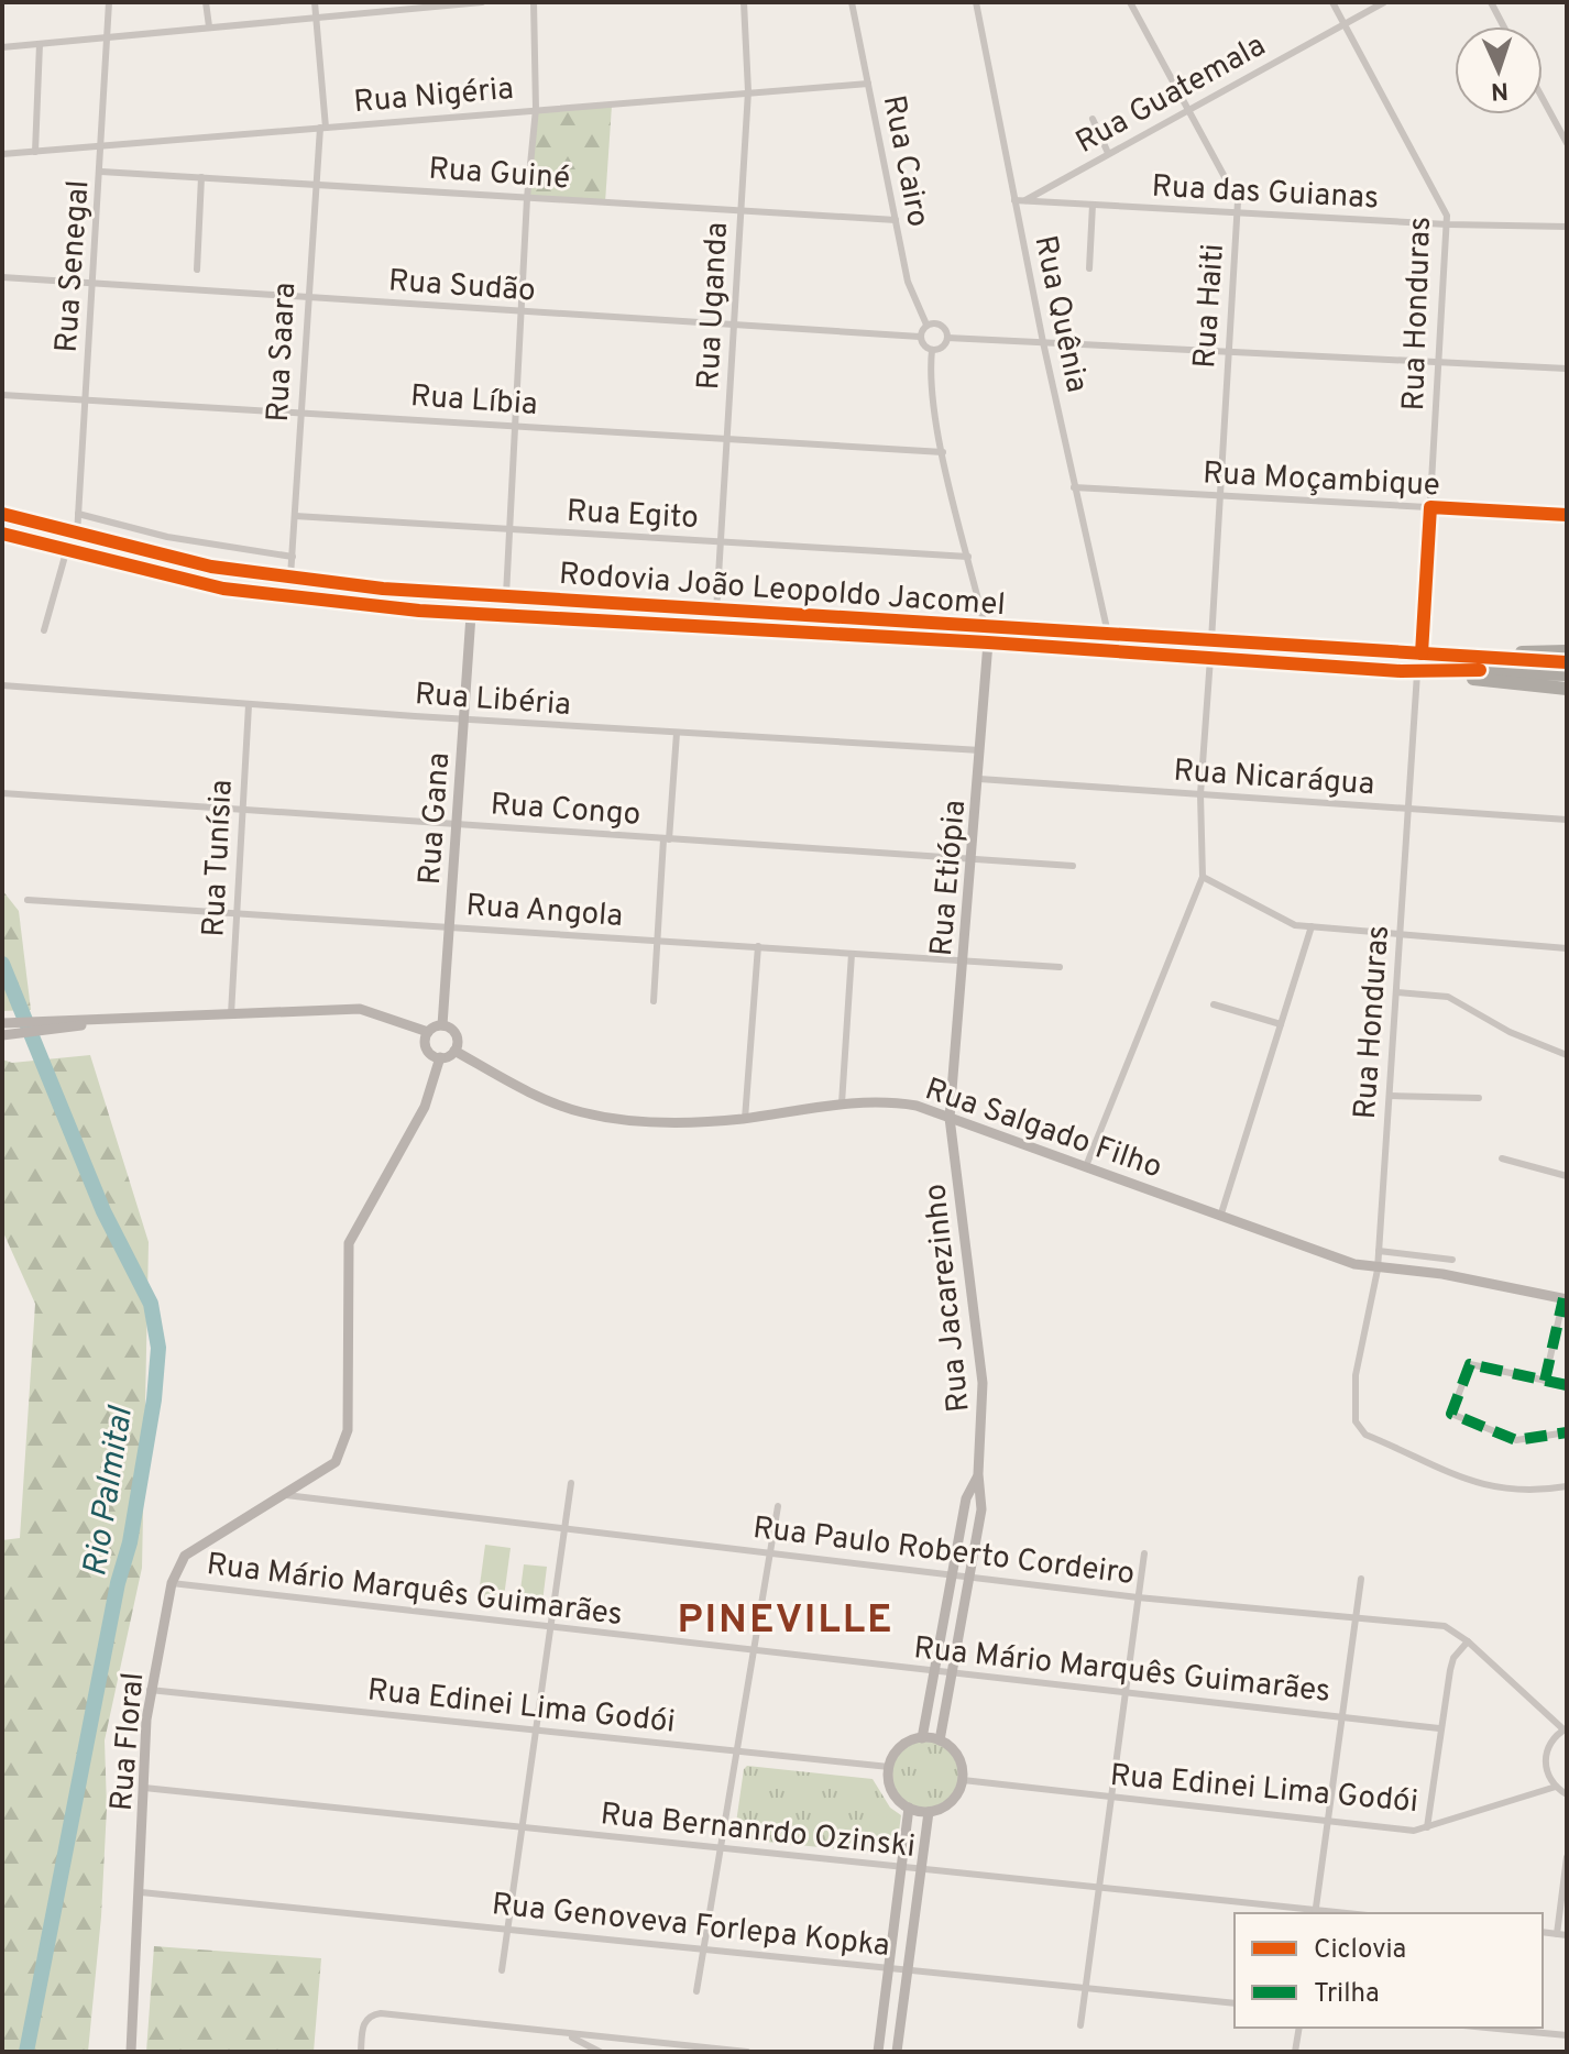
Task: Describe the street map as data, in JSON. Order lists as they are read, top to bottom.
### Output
{
  "streets": {
    "highway": ["Rodovia João Leopoldo Jacomel"],
    "street": [
      "Rua Guatemala",
      "Rua Nigéria",
      "Rua Cairo",
      "Rua Guiné",
      "Rua das Guianas",
      "Rua Senegal",
      "Rua Sudão",
      "Rua Uganda",
      "Rua Haiti",
      "Rua Quênia",
      "Rua Honduras",
      "Rua Saara",
      "Rua Líbia",
      "Rua Moçambique",
      "Rua Egito",
      "Rua Libéria",
      "Rua Nicarágua",
      "Rua Congo",
      "Rua Gana",
      "Rua Tunísia",
      "Rua Etiópia",
      "Rua Angola",
      "Rua Salgado Filho",
      "Rua Jacarezinho",
      "Rua Paulo Roberto Cordeiro",
      "Rua Mário Marquês Guimarães",
      "Rua Edinei Lima Godói",
      "Rua Floral",
      "Rua Bernanrdo Ozinski",
      "Rua Genoveva Forlepa Kopka"
    ]
  },
  "crossings": [
    ["Rua Guatemala", "Rua das Guianas"],
    ["Rua Guatemala", "Rua Haiti"],
    ["Rua Guatemala", "Rua Honduras"],
    ["Rua Nigéria", "Rua Cairo"],
    ["Rua Nigéria", "Rua Senegal"],
    ["Rua Nigéria", "Rua Uganda"],
    ["Rua Nigéria", "Rua Saara"],
    ["Rua Cairo", "Rua Guiné"],
    ["Rua Cairo", "Rua Sudão"],
    ["Rua Guiné", "Rua Senegal"],
    ["Rua Guiné", "Rua Uganda"],
    ["Rua Guiné", "Rua Saara"],
    ["Rua das Guianas", "Rua Haiti"],
    ["Rua das Guianas", "Rua Quênia"],
    ["Rua das Guianas", "Rua Honduras"],
    ["Rua Senegal", "Rua Sudão"],
    ["Rua Senegal", "Rua Líbia"],
    ["Rua Senegal", "Rodovia João Leopoldo Jacomel"],
    ["Rua Sudão", "Rua Uganda"],
    ["Rua Sudão", "Rua Saara"],
    ["Rua Uganda", "Rua Líbia"],
    ["Rua Uganda", "Rua Egito"],
    ["Rua Uganda", "Rodovia João Leopoldo Jacomel"],
    ["Rua Haiti", "Rua Moçambique"],
    ["Rua Haiti", "Rodovia João Leopoldo Jacomel"],
    ["Rua Quênia", "Rua Moçambique"],
    ["Rua Quênia", "Rodovia João Leopoldo Jacomel"],
    ["Rua Honduras", "Rua Moçambique"],
    ["Rua Honduras", "Rodovia João Leopoldo Jacomel"],
    ["Rua Honduras", "Rua Nicarágua"],
    ["Rua Honduras", "Rua Salgado Filho"],
    ["Rua Saara", "Rua Líbia"],
    ["Rua Saara", "Rua Egito"],
    ["Rua Saara", "Rodovia João Leopoldo Jacomel"],
    ["Rodovia João Leopoldo Jacomel", "Rua Gana"],
    ["Rodovia João Leopoldo Jacomel", "Rua Etiópia"],
    ["Rua Libéria", "Rua Gana"],
    ["Rua Libéria", "Rua Tunísia"],
    ["Rua Libéria", "Rua Etiópia"],
    ["Rua Nicarágua", "Rua Etiópia"],
    ["Rua Congo", "Rua Gana"],
    ["Rua Congo", "Rua Tunísia"],
    ["Rua Congo", "Rua Etiópia"],
    ["Rua Gana", "Rua Angola"],
    ["Rua Gana", "Rua Salgado Filho"],
    ["Rua Gana", "Rua Floral"],
    ["Rua Tunísia", "Rua Angola"],
    ["Rua Etiópia", "Rua Angola"],
    ["Rua Etiópia", "Rua Salgado Filho"],
    ["Rua Etiópia", "Rua Jacarezinho"],
    ["Rua Salgado Filho", "Rua Jacarezinho"],
    ["Rua Salgado Filho", "Rua Floral"],
    ["Rua Jacarezinho", "Rua Paulo Roberto Cordeiro"],
    ["Rua Jacarezinho", "Rua Mário Marquês Guimarães"],
    ["Rua Jacarezinho", "Rua Edinei Lima Godói"],
    ["Rua Paulo Roberto Cordeiro", "Rua Floral"],
    ["Rua Mário Marquês Guimarães", "Rua Floral"],
    ["Rua Edinei Lima Godói", "Rua Floral"],
    ["Rua Floral", "Rua Bernanrdo Ozinski"],
    ["Rua Floral", "Rua Genoveva Forlepa Kopka"]
  ],
  "districts": ["PINEVILLE"],
  "water": ["Rio Palmital"],
  "legend": ["Ciclovia", "Trilha"],
  "north": "bottom"
}
